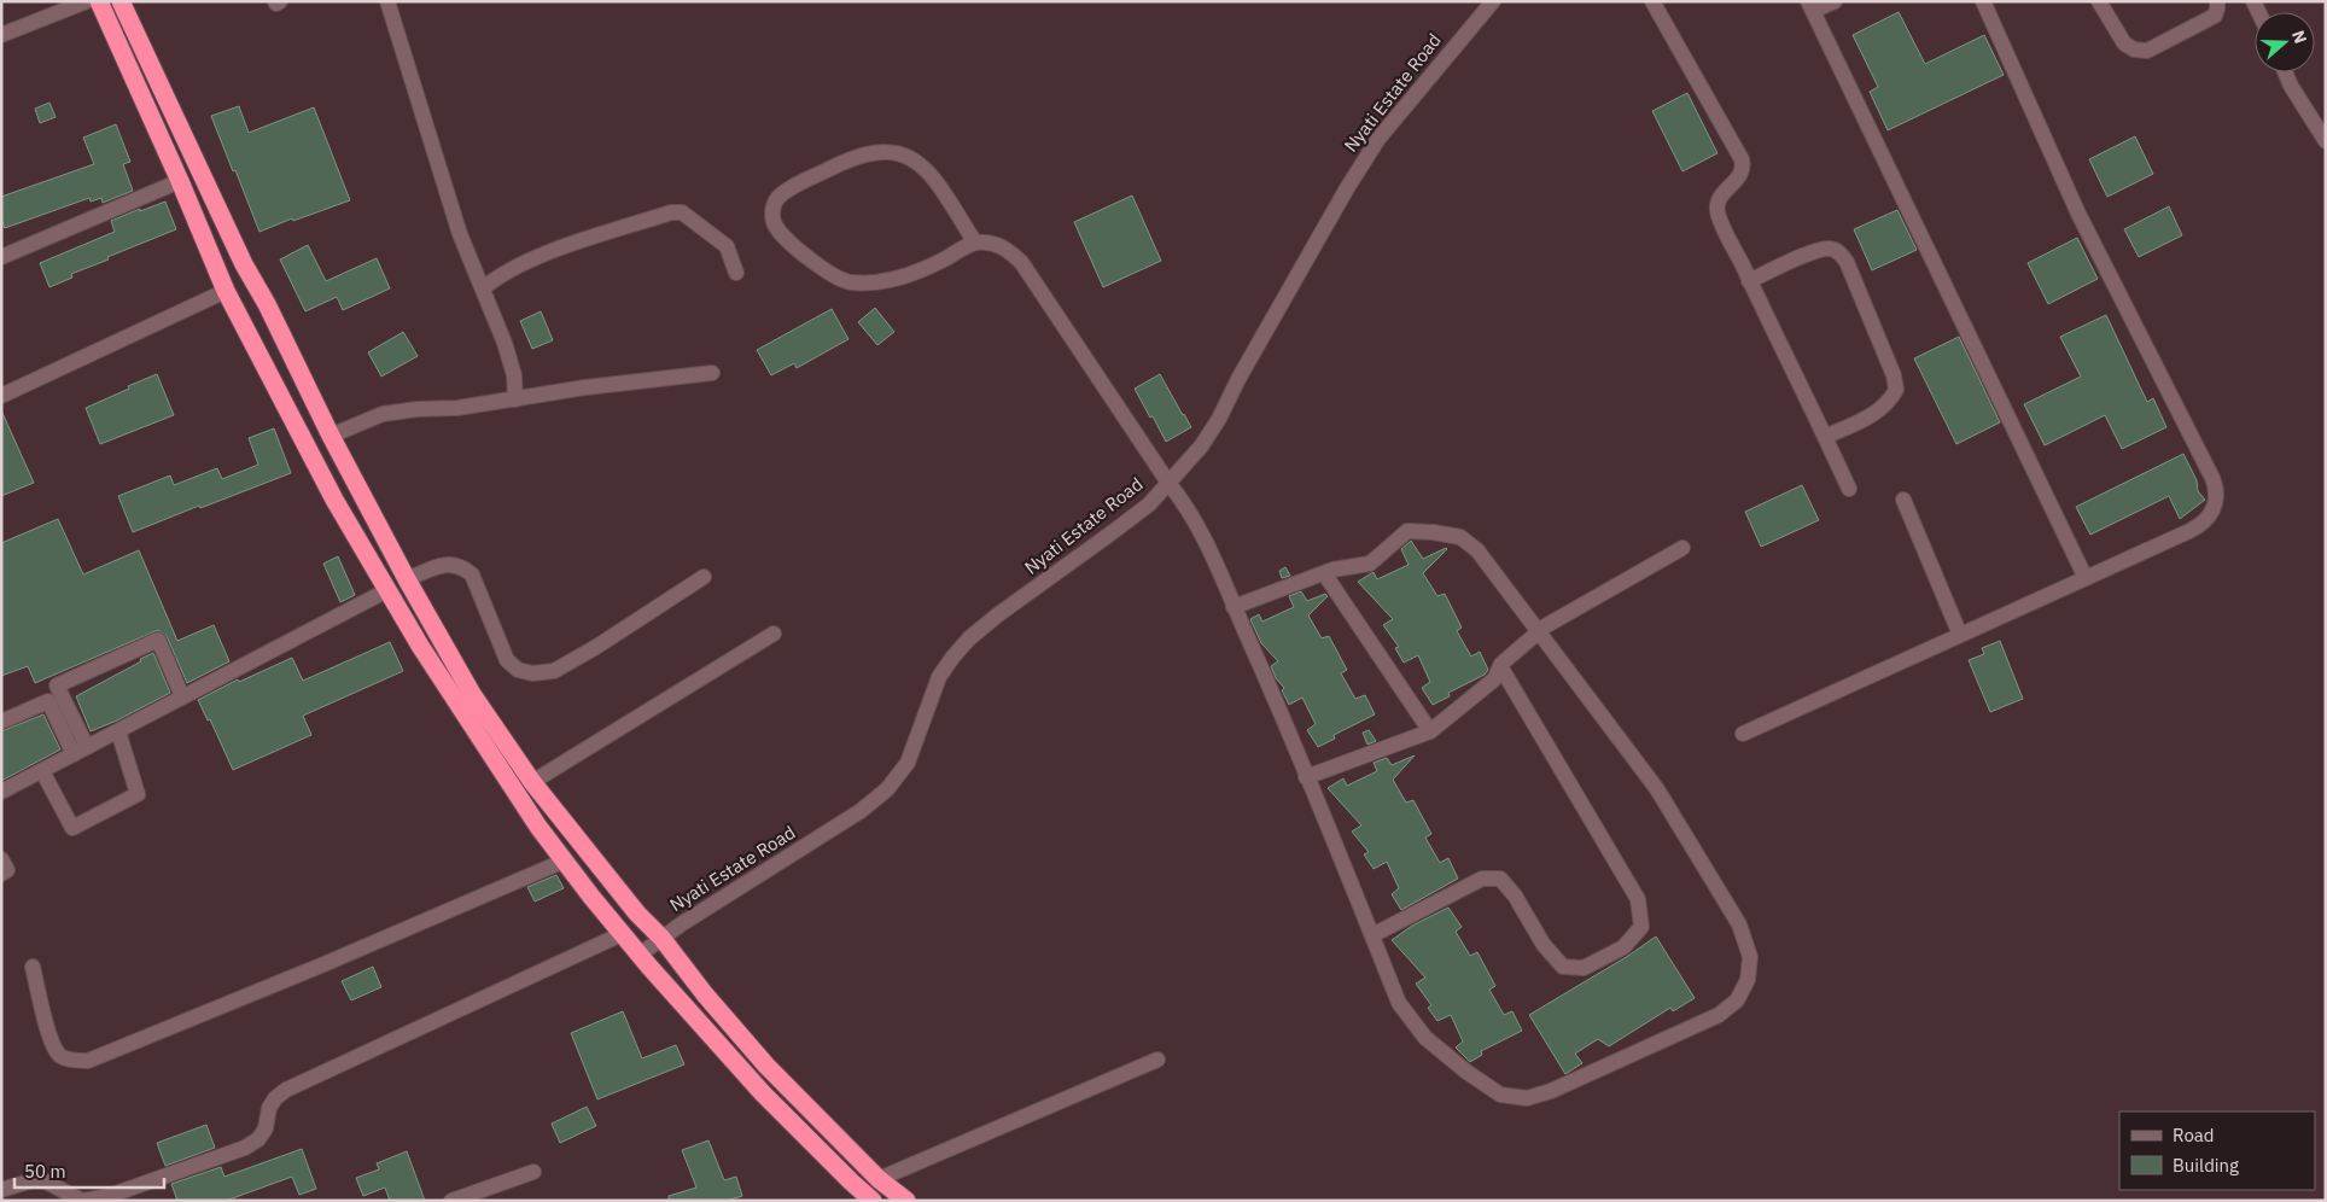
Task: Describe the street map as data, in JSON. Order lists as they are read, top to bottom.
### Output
{
  "streets": {
    "street": ["Nyati Estate Road"]
  },
  "legend": ["Road", "Building"],
  "scale_bar": "50 m",
  "north": "right"
}
